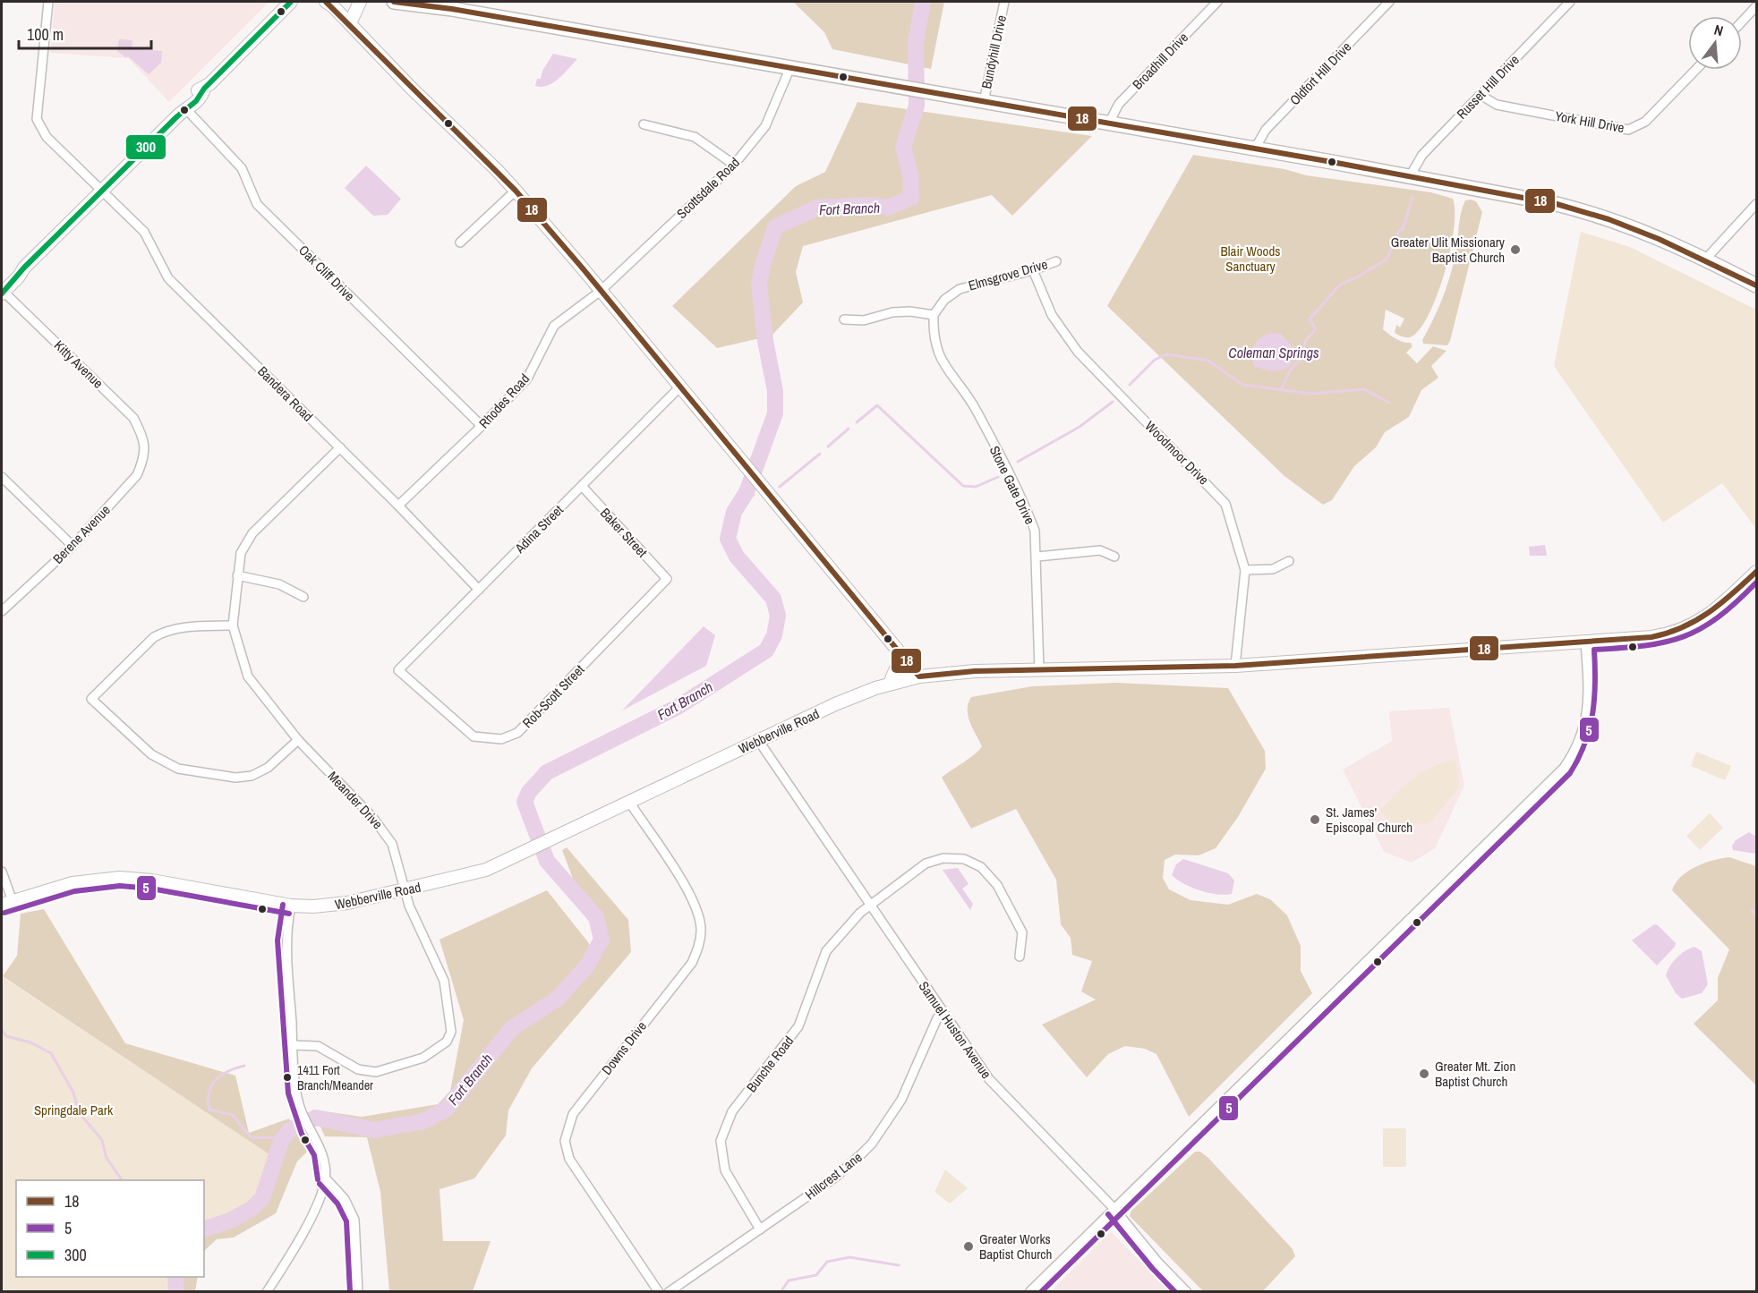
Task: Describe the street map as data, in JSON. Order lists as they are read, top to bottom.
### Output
{
  "streets": {
    "street": [
      "Bundyhill Drive",
      "Broadhill Drive",
      "Oldfort Hill Drive",
      "Russet Hill Drive",
      "York Hill Drive",
      "Scottsdale Road",
      "Oak Cliff Drive",
      "Elmsgrove Drive",
      "Kitty Avenue",
      "Bandera Road",
      "Rhodes Road",
      "Woodmoor Drive",
      "Stone Gate Drive",
      "Adina Street",
      "Baker Street",
      "Berene Avenue",
      "Rob-Scott Street",
      "Webberville Road",
      "Meander Drive",
      "Samuel Huston Avenue",
      "Downs Drive",
      "Bunche Road",
      "Hillcrest Lane"
    ]
  },
  "crossings": [
    ["Russet Hill Drive", "York Hill Drive"],
    ["Scottsdale Road", "Rhodes Road"],
    ["Oak Cliff Drive", "Rhodes Road"],
    ["Elmsgrove Drive", "Woodmoor Drive"],
    ["Elmsgrove Drive", "Stone Gate Drive"],
    ["Kitty Avenue", "Berene Avenue"],
    ["Bandera Road", "Rhodes Road"],
    ["Bandera Road", "Adina Street"],
    ["Bandera Road", "Meander Drive"],
    ["Woodmoor Drive", "Webberville Road"],
    ["Stone Gate Drive", "Webberville Road"],
    ["Adina Street", "Baker Street"],
    ["Adina Street", "Rob-Scott Street"],
    ["Baker Street", "Rob-Scott Street"],
    ["Webberville Road", "Meander Drive"],
    ["Webberville Road", "Samuel Huston Avenue"],
    ["Webberville Road", "Downs Drive"],
    ["Samuel Huston Avenue", "Bunche Road"],
    ["Samuel Huston Avenue", "Hillcrest Lane"],
    ["Bunche Road", "Hillcrest Lane"]
  ],
  "water": ["Fort Branch", "Coleman Springs"],
  "parks": ["Blair Woods Sanctuary", "Springdale Park"],
  "places": [
    "Greater Ulit Missionary Baptist Church",
    "St. James' Episcopal Church",
    "Greater Mt. Zion Baptist Church",
    "1411 Fort Branch/Meander",
    "Greater Works Baptist Church"
  ],
  "lines": ["transit line 18", "transit line 300", "transit line 5"],
  "legend": ["18", "5", "300"],
  "scale_bar": "100 m",
  "north": "top"
}
